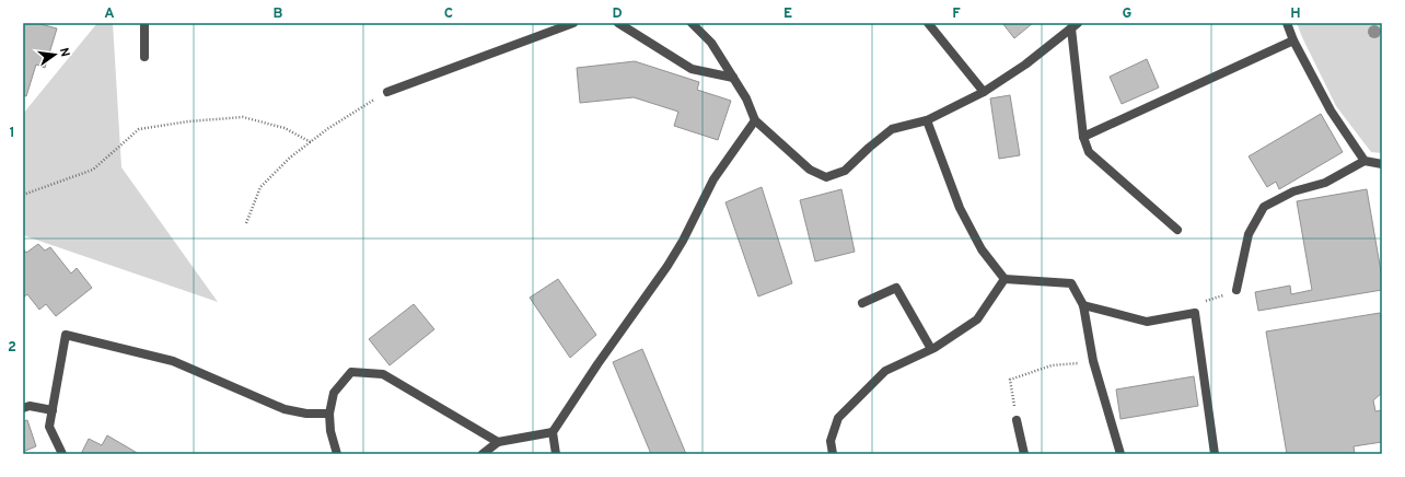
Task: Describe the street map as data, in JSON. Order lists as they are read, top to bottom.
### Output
{
  "north": "right",
  "grid": {
    "columns": [
      "A",
      "B",
      "C",
      "D",
      "E",
      "F",
      "G",
      "H"
    ],
    "rows": ["1", "2"]
  }
}
